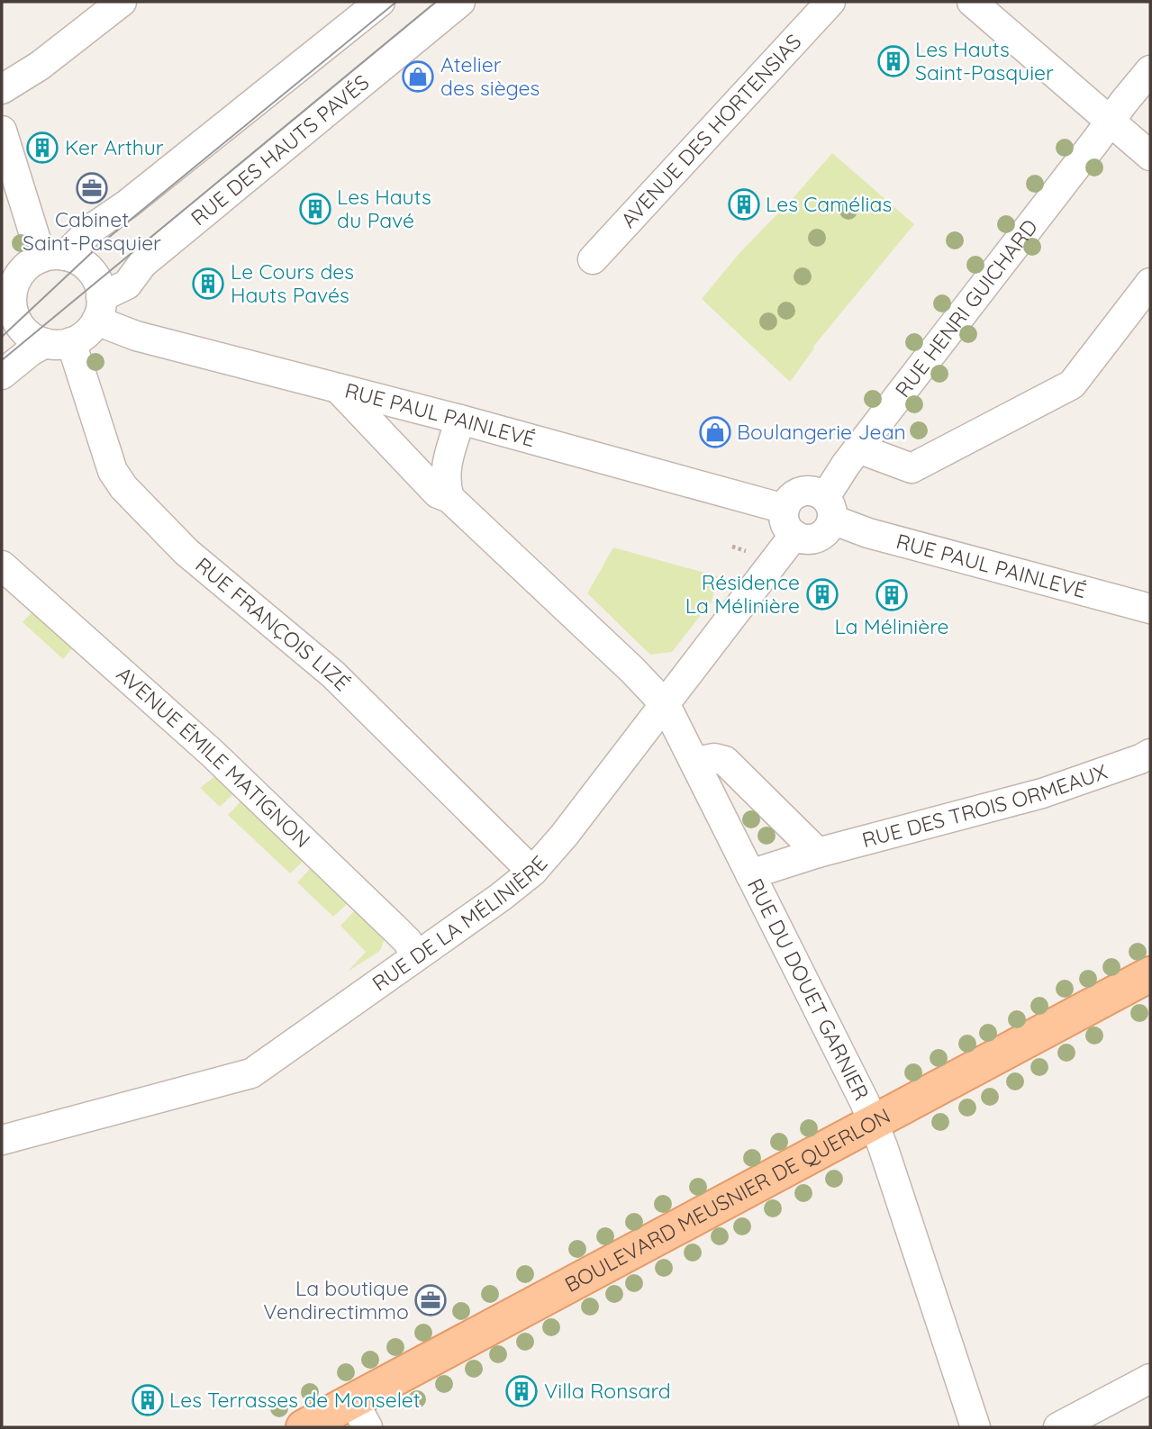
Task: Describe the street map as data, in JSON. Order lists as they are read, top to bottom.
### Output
{
  "streets": {
    "main road": ["BOULEVARD MEUSNIER DE QUERLON"],
    "street": [
      "AVENUE DES HORTENSIAS",
      "RUE DES HAUTS PAVÉS",
      "RUE HENRI GUICHARD",
      "RUE PAUL PAINLEVÉ",
      "RUE FRANÇOIS LIZÉ",
      "AVENUE ÉMILE MATIGNON",
      "RUE DES TROIS ORMEAUX",
      "RUE DE LA MÉLINIÈRE",
      "RUE DU DOUET GARNIER"
    ]
  },
  "crossings": [
    ["RUE DES HAUTS PAVÉS", "RUE PAUL PAINLEVÉ"],
    ["RUE DES HAUTS PAVÉS", "RUE FRANÇOIS LIZÉ"],
    ["RUE HENRI GUICHARD", "RUE PAUL PAINLEVÉ"],
    ["RUE HENRI GUICHARD", "RUE DE LA MÉLINIÈRE"],
    ["RUE PAUL PAINLEVÉ", "RUE FRANÇOIS LIZÉ"],
    ["RUE PAUL PAINLEVÉ", "RUE DE LA MÉLINIÈRE"],
    ["RUE FRANÇOIS LIZÉ", "RUE DE LA MÉLINIÈRE"],
    ["AVENUE ÉMILE MATIGNON", "RUE DE LA MÉLINIÈRE"],
    ["RUE DES TROIS ORMEAUX", "RUE DU DOUET GARNIER"],
    ["RUE DE LA MÉLINIÈRE", "RUE DU DOUET GARNIER"],
    ["RUE DU DOUET GARNIER", "BOULEVARD MEUSNIER DE QUERLON"]
  ],
  "places": {
    "building": [
      "Les Hauts Saint-Pasquier",
      "Ker Arthur",
      "Les Camélias",
      "Les Hauts du Pavé",
      "Le Cours des Hauts Pavés",
      "Résidence La Mélinière",
      "La Mélinière",
      "Villa Ronsard",
      "Les Terrasses de Monselet"
    ],
    "shop": ["Atelier des sièges", "Boulangerie Jean"],
    "office": ["Cabinet Saint-Pasquier", "La boutique Vendirectimmo"]
  }
}
